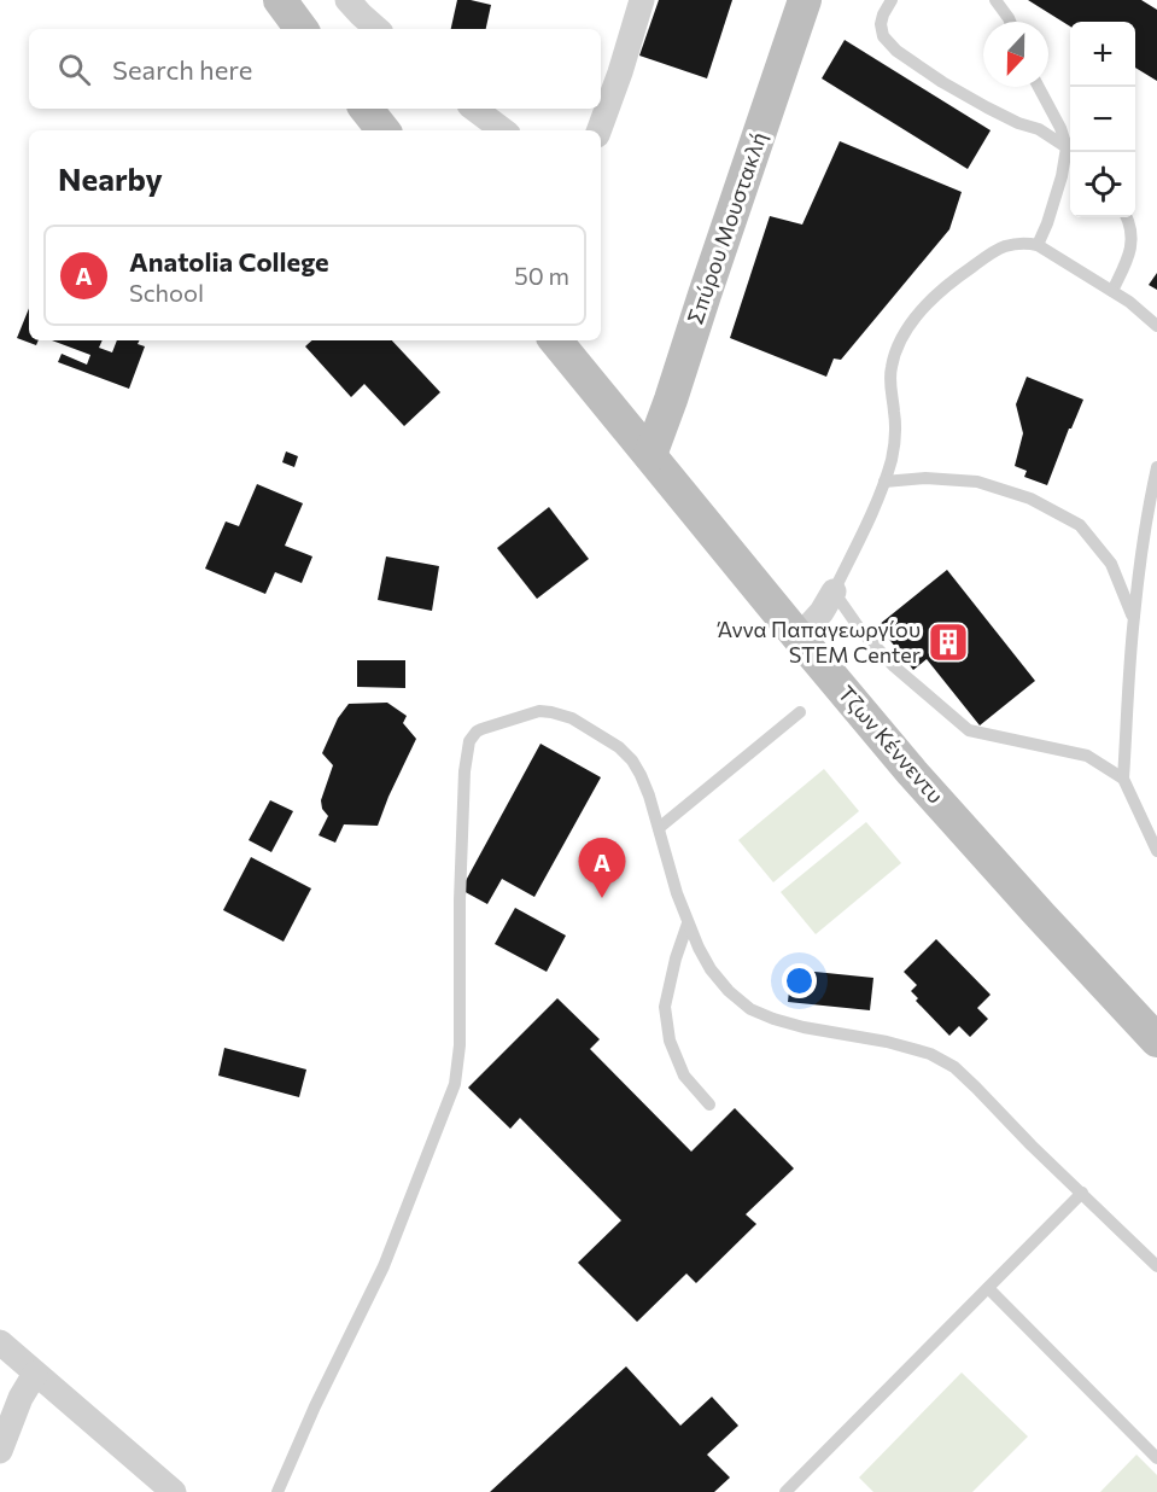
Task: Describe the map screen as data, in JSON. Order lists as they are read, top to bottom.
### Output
{
  "streets": {
    "main road": ["Σπύρου Μουστακλή", "Τζων Κέννεντυ"]
  },
  "crossings": [
    ["Σπύρου Μουστακλή", "Τζων Κέννεντυ"]
  ],
  "places": {
    "building": ["Άννα Παπαγεωργίου STEM Center"]
  },
  "north": "bottom",
  "page": {
    "map_buttons": ["+", "−"],
    "search": "Search here",
    "heading": "Nearby",
    "list": [
      {
        "mark": "A",
        "name": "Anatolia College",
        "note": "School",
        "value": "50 m"
      }
    ],
    "pins": "A"
  }
}
